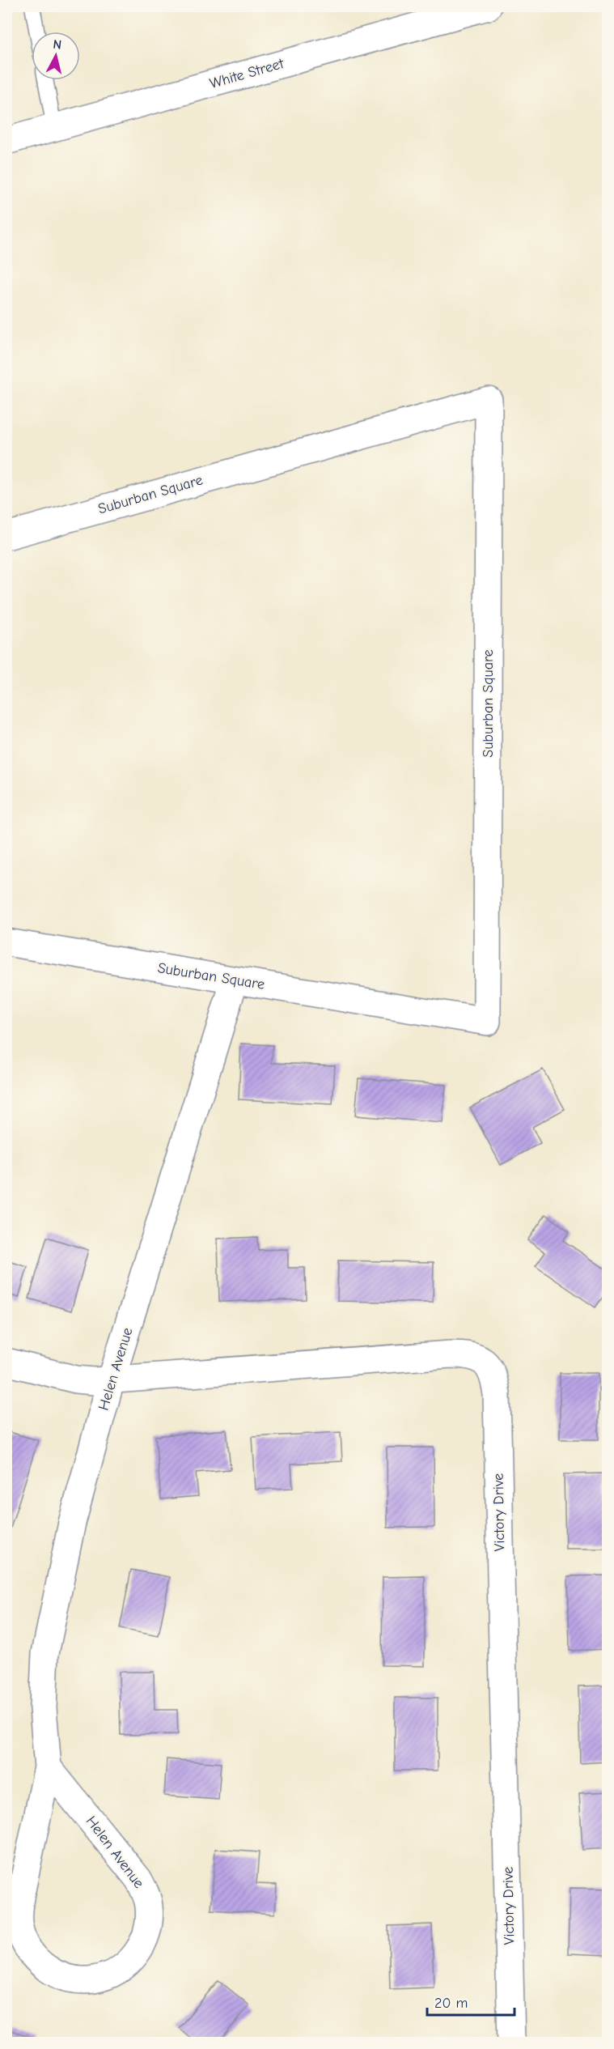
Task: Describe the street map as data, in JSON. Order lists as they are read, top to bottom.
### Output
{
  "streets": {
    "street": [
      "White Street",
      "Suburban Square",
      "Helen Avenue",
      "Victory Drive"
    ]
  },
  "crossings": [
    ["Suburban Square", "Helen Avenue"],
    ["Helen Avenue", "Victory Drive"]
  ],
  "scale_bar": "20 m",
  "north": "top"
}
